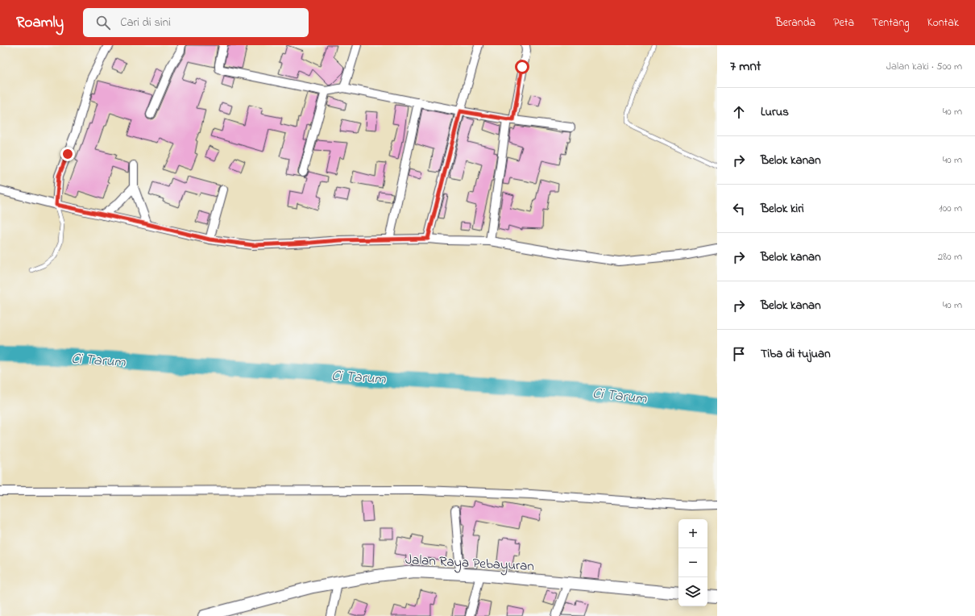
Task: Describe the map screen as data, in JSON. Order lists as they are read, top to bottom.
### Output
{
  "streets": {
    "main road": ["Jalan Raya Pebayuran"]
  },
  "water": ["Ci Tarum"],
  "page": {
    "header": "Roamly",
    "search": "Cari di sini",
    "nav": [
      "Beranda",
      "Peta",
      "Tentang",
      "Kontak"
    ],
    "heading": ["7 mnt", "Jalan kaki · 500 m"],
    "list": [
      ["Lurus", "40 m"],
      ["Belok kanan", "40 m"],
      ["Belok kiri", "100 m"],
      ["Belok kanan", "280 m"],
      ["Belok kanan", "40 m"],
      "Tiba di tujuan"
    ],
    "map_buttons": ["+", "−"]
  }
}
